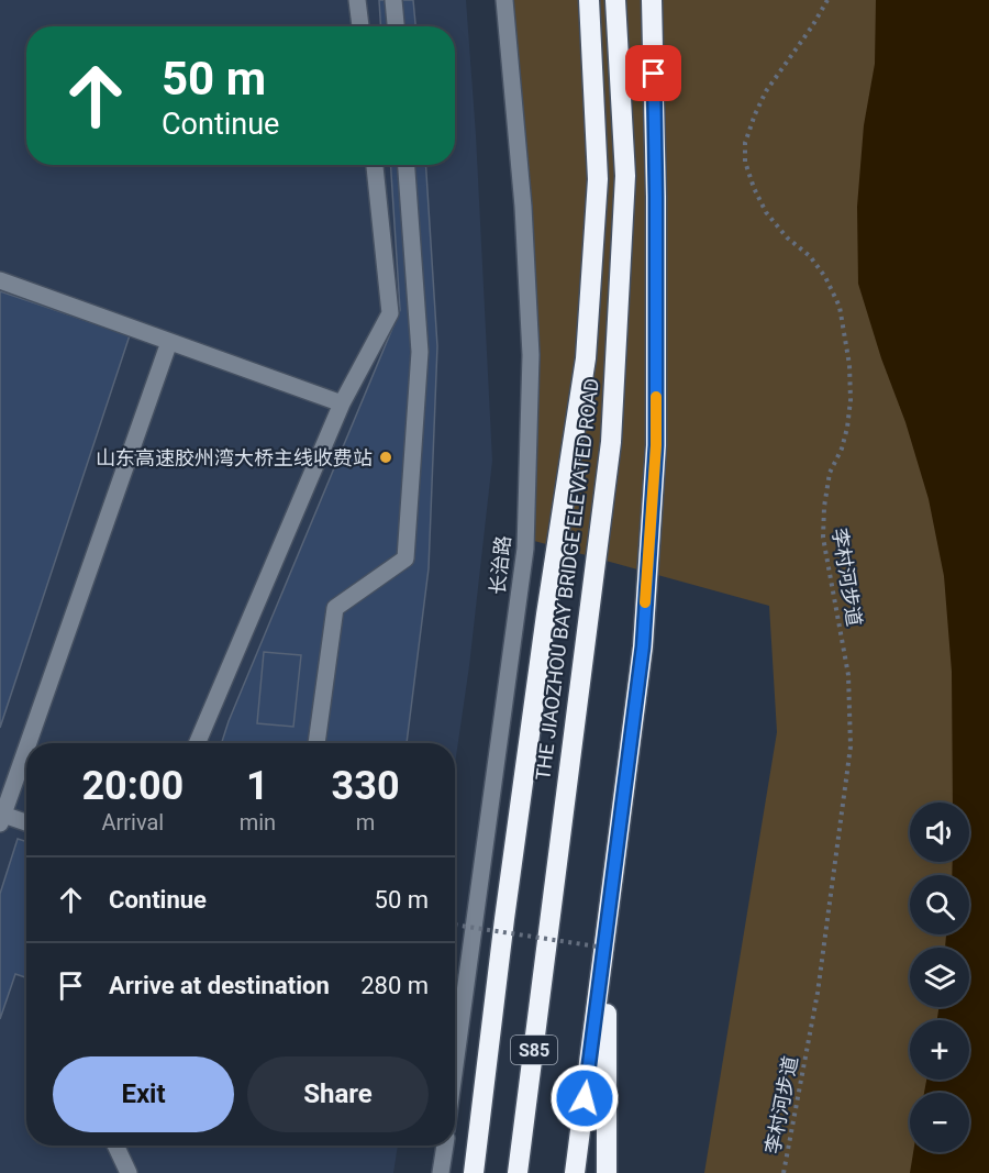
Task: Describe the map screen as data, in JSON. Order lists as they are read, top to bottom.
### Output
{
  "streets": {
    "highway": ["THE JIAOZHOU BAY BRIDGE ELEVATED ROAD", "S85"],
    "street": ["长治路"],
    "path": ["李村河步道"]
  },
  "crossings": [
    ["THE JIAOZHOU BAY BRIDGE ELEVATED ROAD", "S85"]
  ],
  "places": ["山东高速胶州湾大桥主线收费站"],
  "page": {
    "turn": ["50 m", "Continue"],
    "eta": [
      "20:00",
      "Arrival",
      "1",
      "min",
      "330",
      "m"
    ],
    "map_buttons": ["+", "−"],
    "list": [
      {
        "name": "Continue",
        "value": "50 m"
      },
      {
        "name": "Arrive at destination",
        "value": "280 m"
      }
    ],
    "buttons": ["Exit", "Share"]
  }
}
